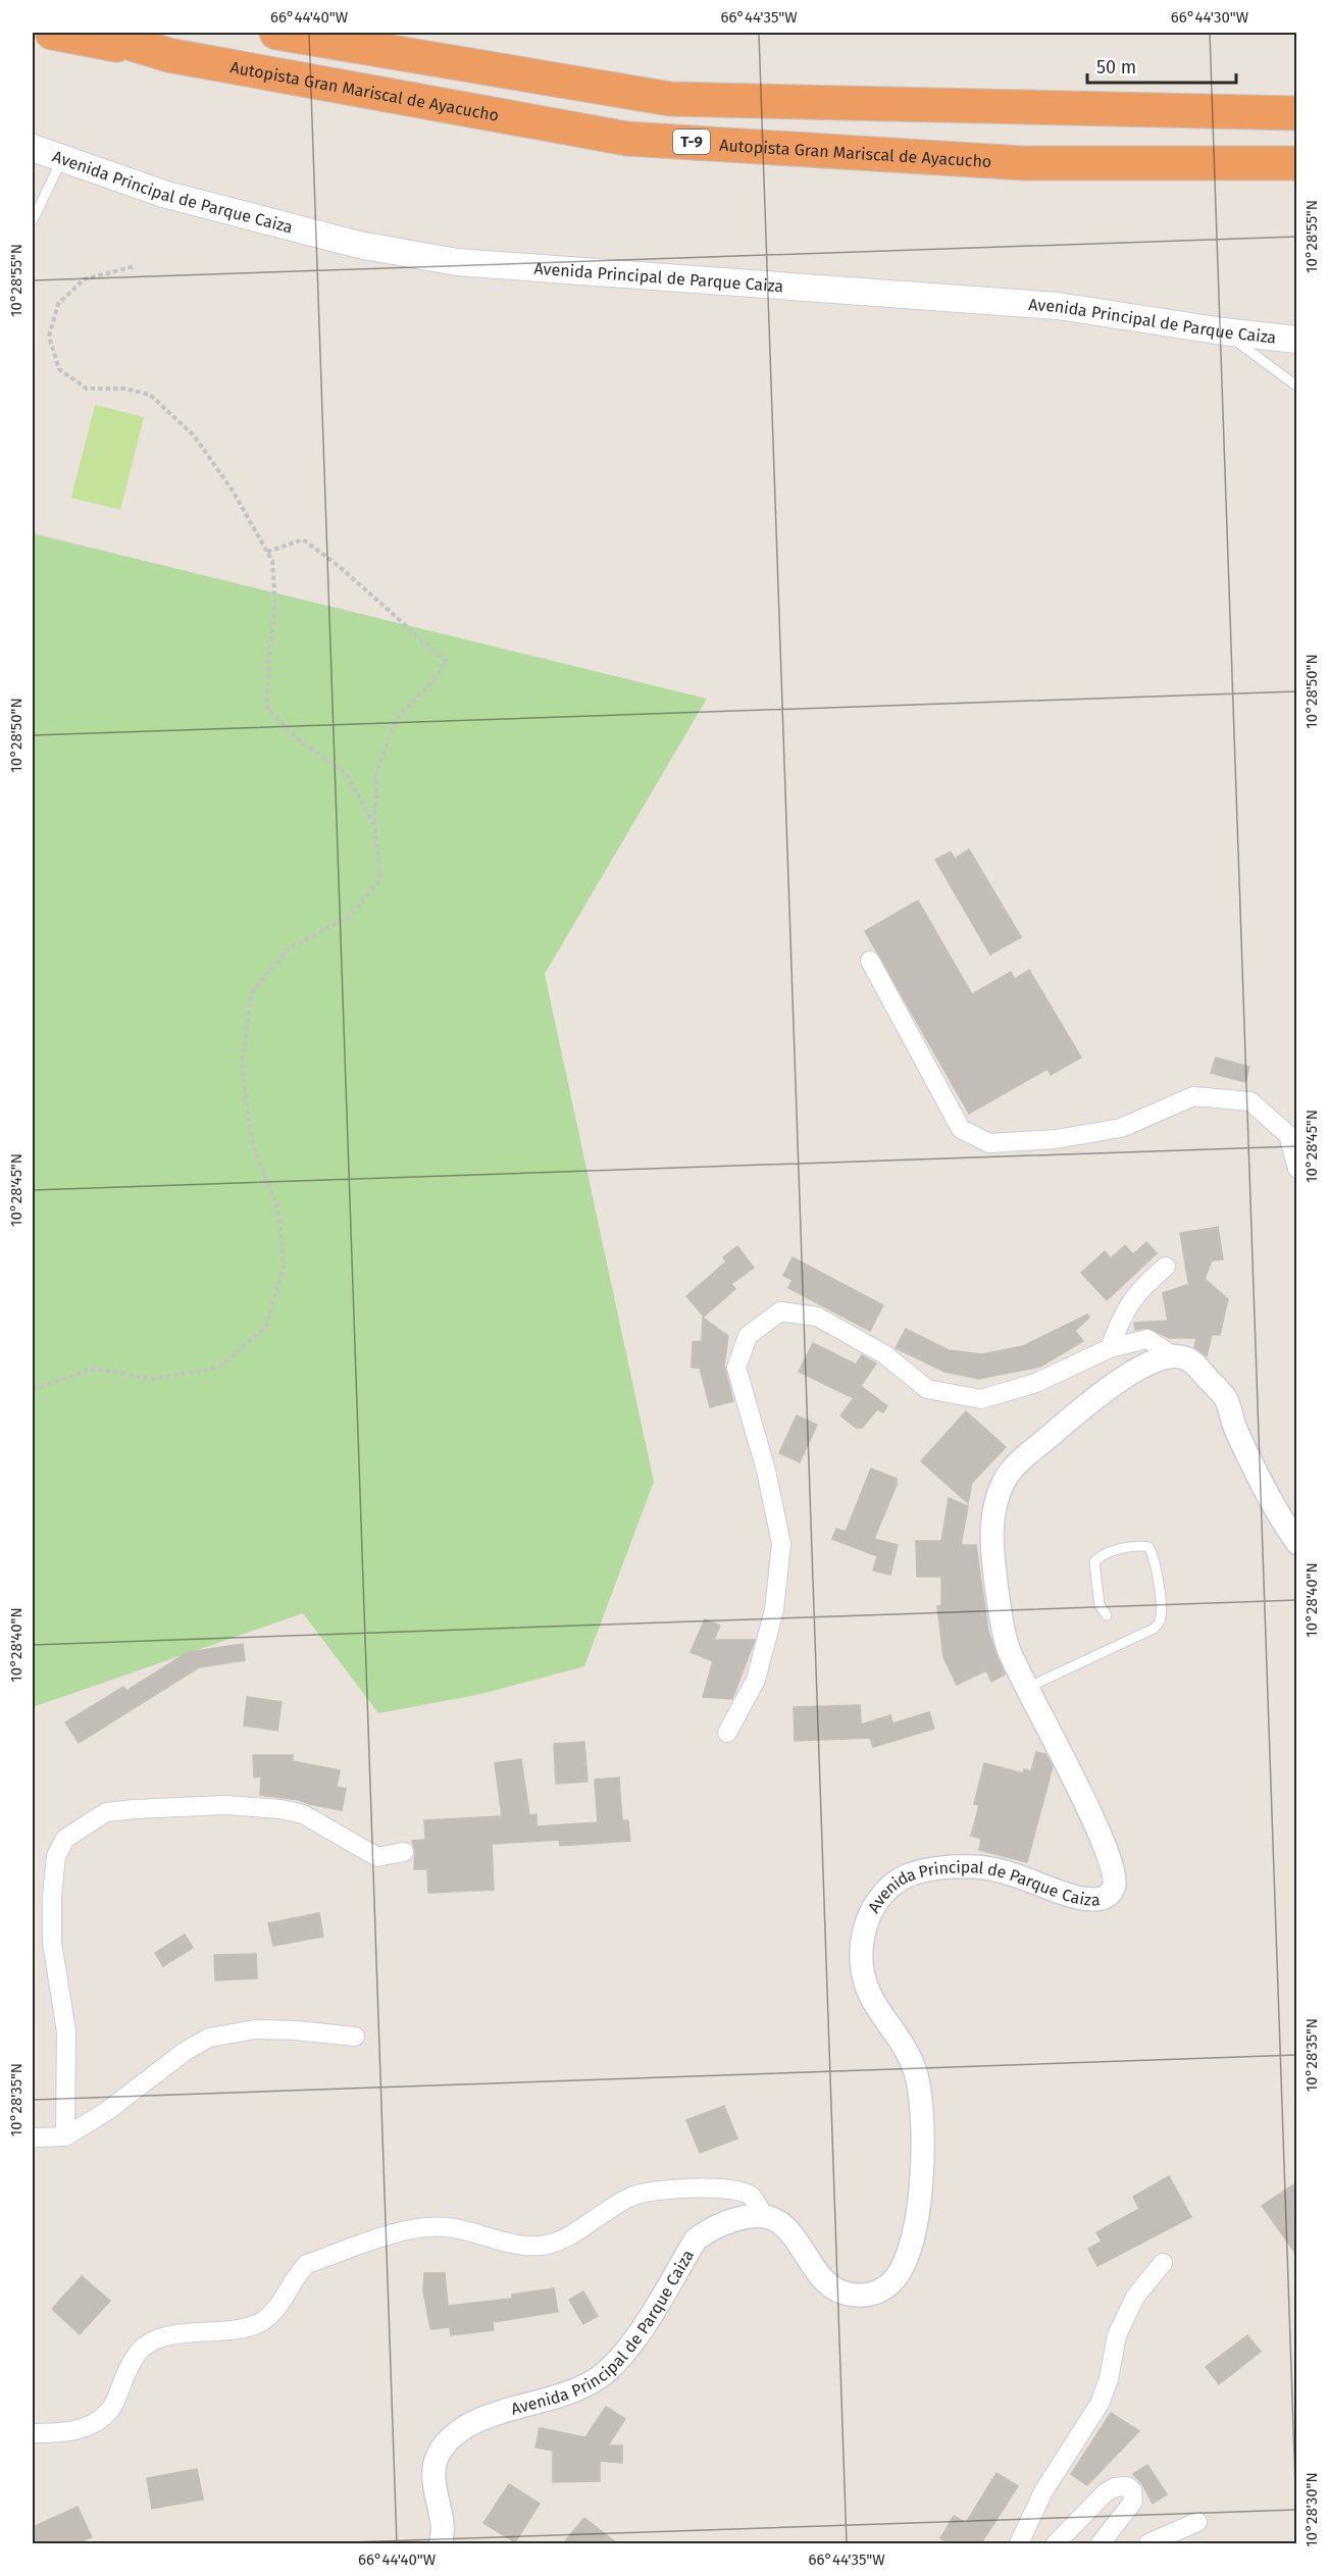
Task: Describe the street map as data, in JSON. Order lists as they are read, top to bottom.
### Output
{
  "streets": {
    "highway": ["Autopista Gran Mariscal de Ayacucho", "T-9"],
    "main road": ["Avenida Principal de Parque Caiza"]
  },
  "scale_bar": "50 m",
  "coordinates": [
    "66°44'40\"W",
    "66°44'35\"W",
    "66°44'30\"W",
    "10°28'55\"N",
    "10°28'50\"N",
    "10°28'45\"N",
    "10°28'40\"N",
    "10°28'35\"N",
    "10°28'30\"N"
  ]
}
